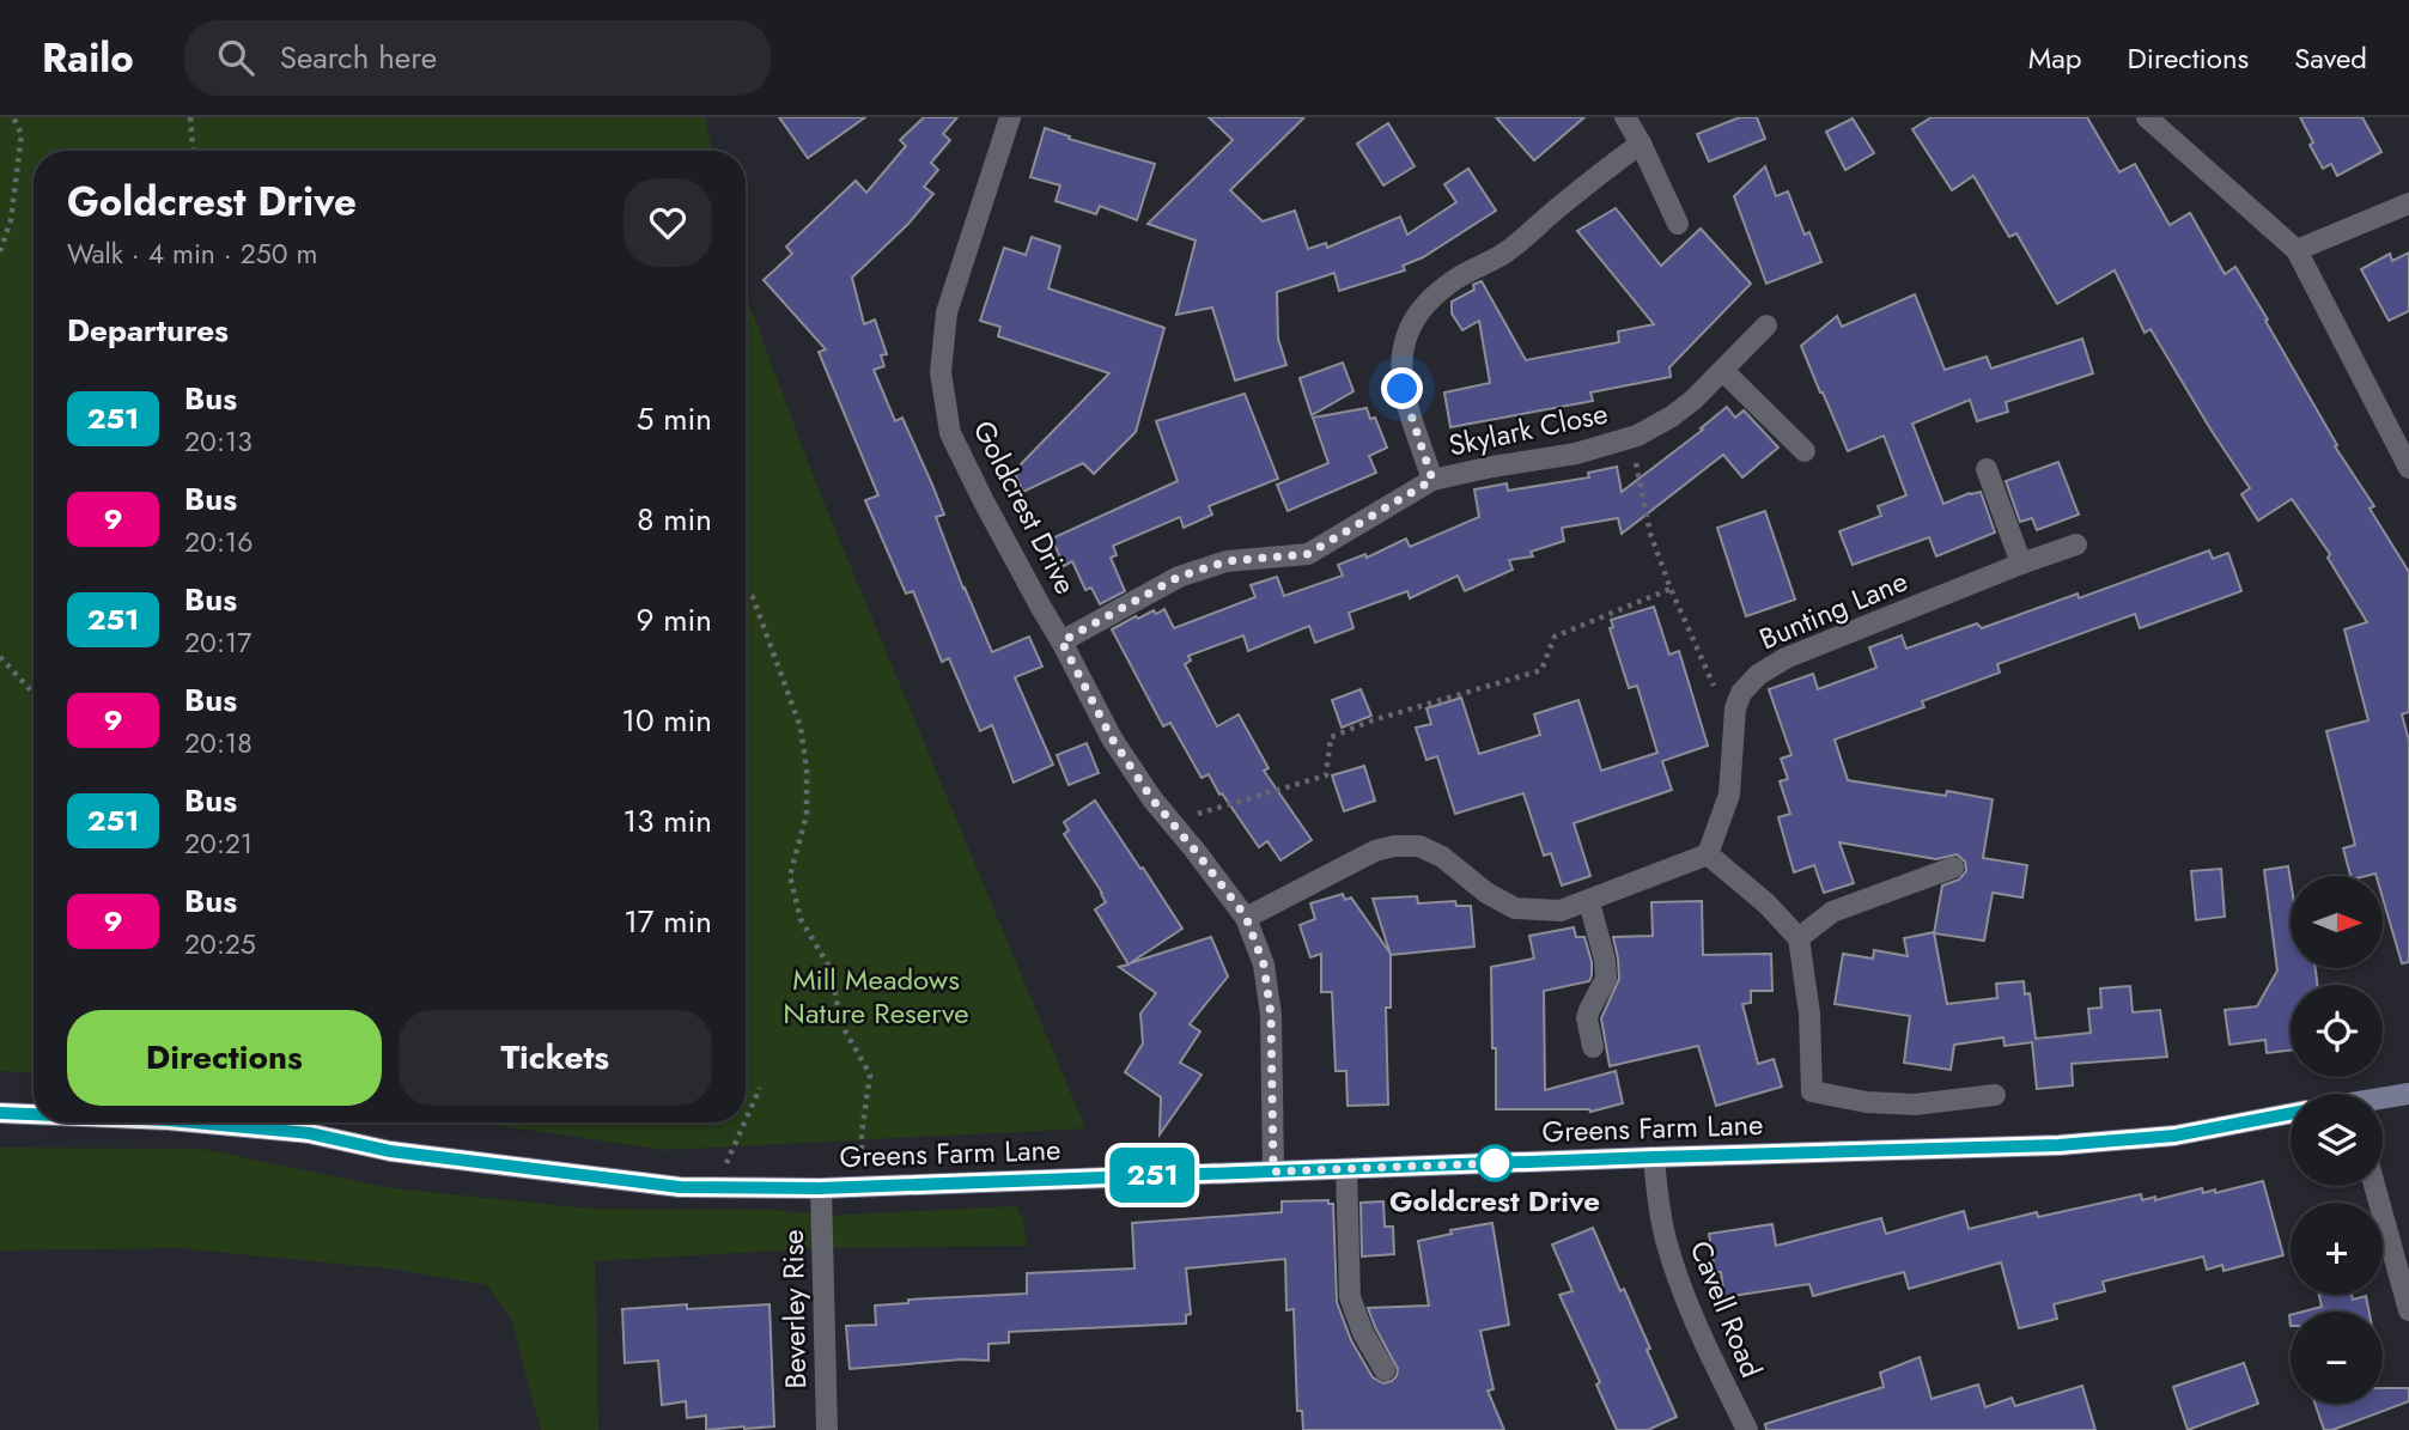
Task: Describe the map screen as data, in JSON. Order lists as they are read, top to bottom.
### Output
{
  "streets": {
    "street": [
      "Skylark Close",
      "Goldcrest Drive",
      "Bunting Lane",
      "Greens Farm Lane",
      "Beverley Rise",
      "Cavell Road"
    ]
  },
  "crossings": [
    ["Skylark Close", "Goldcrest Drive"],
    ["Goldcrest Drive", "Greens Farm Lane"],
    ["Greens Farm Lane", "Beverley Rise"],
    ["Greens Farm Lane", "Cavell Road"]
  ],
  "parks": ["Mill Meadows Nature Reserve"],
  "places": ["Goldcrest Drive"],
  "lines": ["bus line 251"],
  "north": "right",
  "page": {
    "header": "Railo",
    "search": "Search here",
    "nav": ["Map", "Directions", "Saved"],
    "on_map": "251",
    "heading": [
      ["Goldcrest Drive", "Walk · 4 min · 250 m"],
      "Departures"
    ],
    "list": [
      {
        "mark": "251",
        "name": "Bus",
        "note": "20:13",
        "value": "5 min"
      },
      {
        "mark": "9",
        "name": "Bus",
        "note": "20:16",
        "value": "8 min"
      },
      {
        "mark": "251",
        "name": "Bus",
        "note": "20:17",
        "value": "9 min"
      },
      {
        "mark": "9",
        "name": "Bus",
        "note": "20:18",
        "value": "10 min"
      },
      {
        "mark": "251",
        "name": "Bus",
        "note": "20:21",
        "value": "13 min"
      },
      {
        "mark": "9",
        "name": "Bus",
        "note": "20:25",
        "value": "17 min"
      }
    ],
    "map_buttons": ["+", "−"],
    "buttons": ["Directions", "Tickets"]
  }
}
